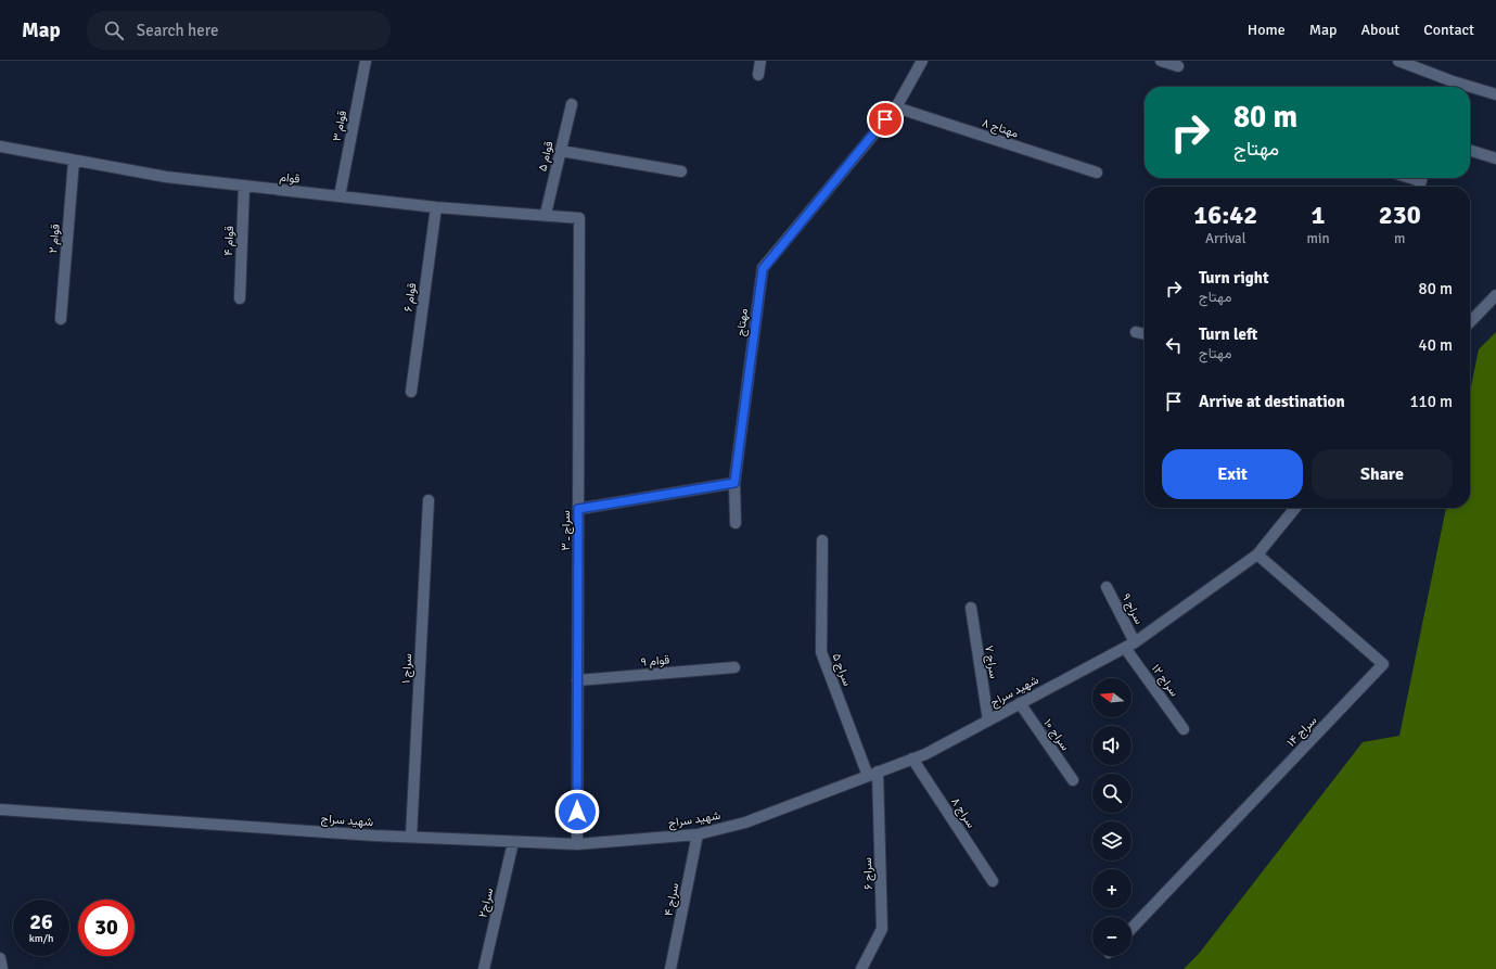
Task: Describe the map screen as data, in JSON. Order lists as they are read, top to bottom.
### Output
{
  "streets": {
    "street": [
      "قوام ۳",
      "مهتاج ۸",
      "قوام ۵",
      "قوام",
      "قوام ۲",
      "قوام ۴",
      "قوام ۶",
      "مهتاج",
      "سراج ـ ۳",
      "سراج ۹",
      "قوام ۹",
      "سراج ۷",
      "سراج ۱",
      "سراج ۵",
      "سراج ۱۲",
      "شهید سراج",
      "سراج ۱۴",
      "سراج ۱۰",
      "سراج ۸",
      "سراج ۶",
      "سراج ۴",
      "سراج۲"
    ]
  },
  "crossings": [
    ["قوام ۳", "قوام"],
    ["مهتاج ۸", "مهتاج"],
    ["قوام ۵", "قوام"],
    ["قوام", "قوام ۲"],
    ["قوام", "قوام ۴"],
    ["قوام", "قوام ۶"],
    ["قوام", "سراج ـ ۳"],
    ["سراج ـ ۳", "قوام ۹"],
    ["سراج ـ ۳", "شهید سراج"],
    ["سراج ۹", "سراج ۱۲"],
    ["سراج ۹", "شهید سراج"],
    ["سراج ۷", "شهید سراج"],
    ["سراج ۱", "شهید سراج"],
    ["سراج ۵", "شهید سراج"],
    ["سراج ۵", "سراج ۶"],
    ["سراج ۱۲", "شهید سراج"],
    ["شهید سراج", "سراج ۱۴"],
    ["شهید سراج", "سراج ۱۰"],
    ["شهید سراج", "سراج ۸"],
    ["شهید سراج", "سراج ۶"],
    ["شهید سراج", "سراج ۴"],
    ["شهید سراج", "سراج۲"]
  ],
  "north": "left",
  "page": {
    "header": "Map",
    "search": "Search here",
    "nav": [
      "Home",
      "Map",
      "About",
      "Contact"
    ],
    "turn": ["80 m", "مهتاج"],
    "eta": [
      "16:42",
      "Arrival",
      "1",
      "min",
      "230",
      "m"
    ],
    "list": [
      {
        "name": "Turn right",
        "note": "مهتاج",
        "value": "80 m"
      },
      {
        "name": "Turn left",
        "note": "مهتاج",
        "value": "40 m"
      },
      {
        "name": "Arrive at destination",
        "value": "110 m"
      }
    ],
    "buttons": ["Exit", "Share"],
    "map_buttons": ["+", "−"],
    "speed": "26 km/h",
    "limit": "30"
  }
}
